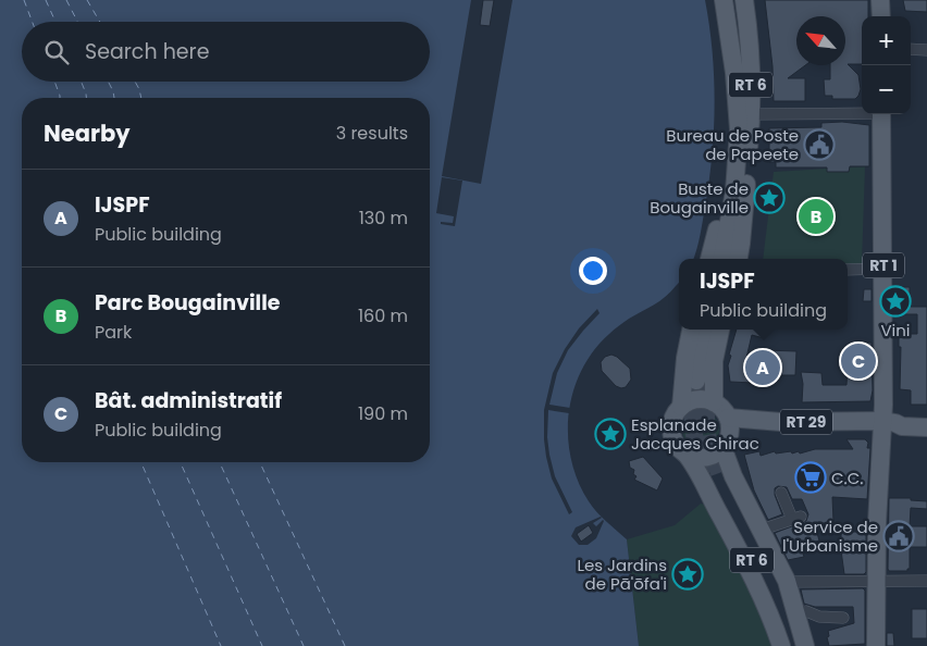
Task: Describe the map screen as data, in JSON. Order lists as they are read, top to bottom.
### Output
{
  "streets": {
    "main road": ["RT 6", "RT 1", "RT 29"]
  },
  "crossings": [
    ["RT 1", "RT 29"]
  ],
  "places": {
    "public building": ["Bureau de Poste de Papeete", "Service de l'Urbanisme"],
    "place": [
      "Buste de Bougainville",
      "Vini",
      "Esplanade Jacques Chirac",
      "Les Jardins de Pā'ōfa'i"
    ],
    "supermarket": ["C.C."]
  },
  "north": "top left",
  "page": {
    "map_buttons": ["+", "−"],
    "search": "Search here",
    "heading": ["Nearby", "3 results"],
    "list": [
      {
        "mark": "A",
        "name": "IJSPF",
        "note": "Public building",
        "value": "130 m"
      },
      {
        "mark": "B",
        "name": "Parc Bougainville",
        "note": "Park",
        "value": "160 m"
      },
      {
        "mark": "C",
        "name": "Bât. administratif",
        "note": "Public building",
        "value": "190 m"
      }
    ],
    "pins": ["B", "C", "A"],
    "popup": ["IJSPF", "Public building"]
  }
}
